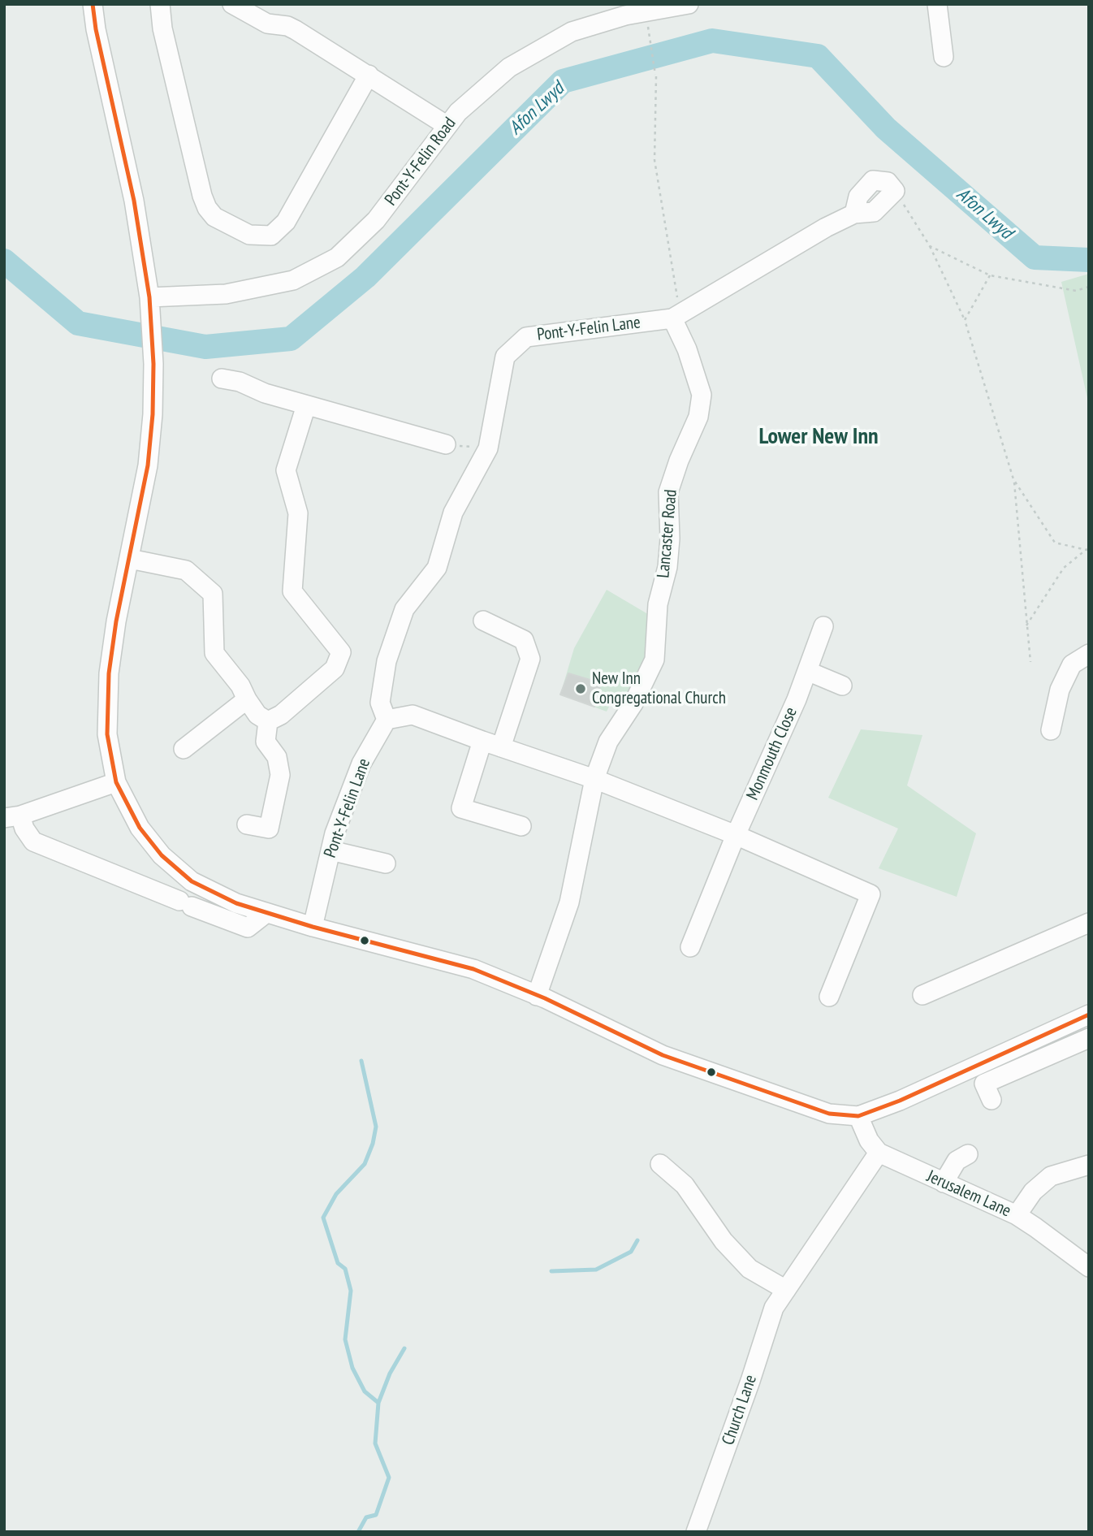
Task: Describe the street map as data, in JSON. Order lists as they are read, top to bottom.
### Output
{
  "streets": {
    "street": [
      "Pont-Y-Felin Road",
      "Pont-Y-Felin Lane",
      "Lancaster Road",
      "Monmouth Close",
      "Jerusalem Lane",
      "Church Lane"
    ]
  },
  "crossings": [
    ["Pont-Y-Felin Lane", "Lancaster Road"],
    ["Jerusalem Lane", "Church Lane"]
  ],
  "districts": ["Lower New Inn"],
  "water": ["Afon Lwyd"],
  "places": ["New Inn Congregational Church"]
}
